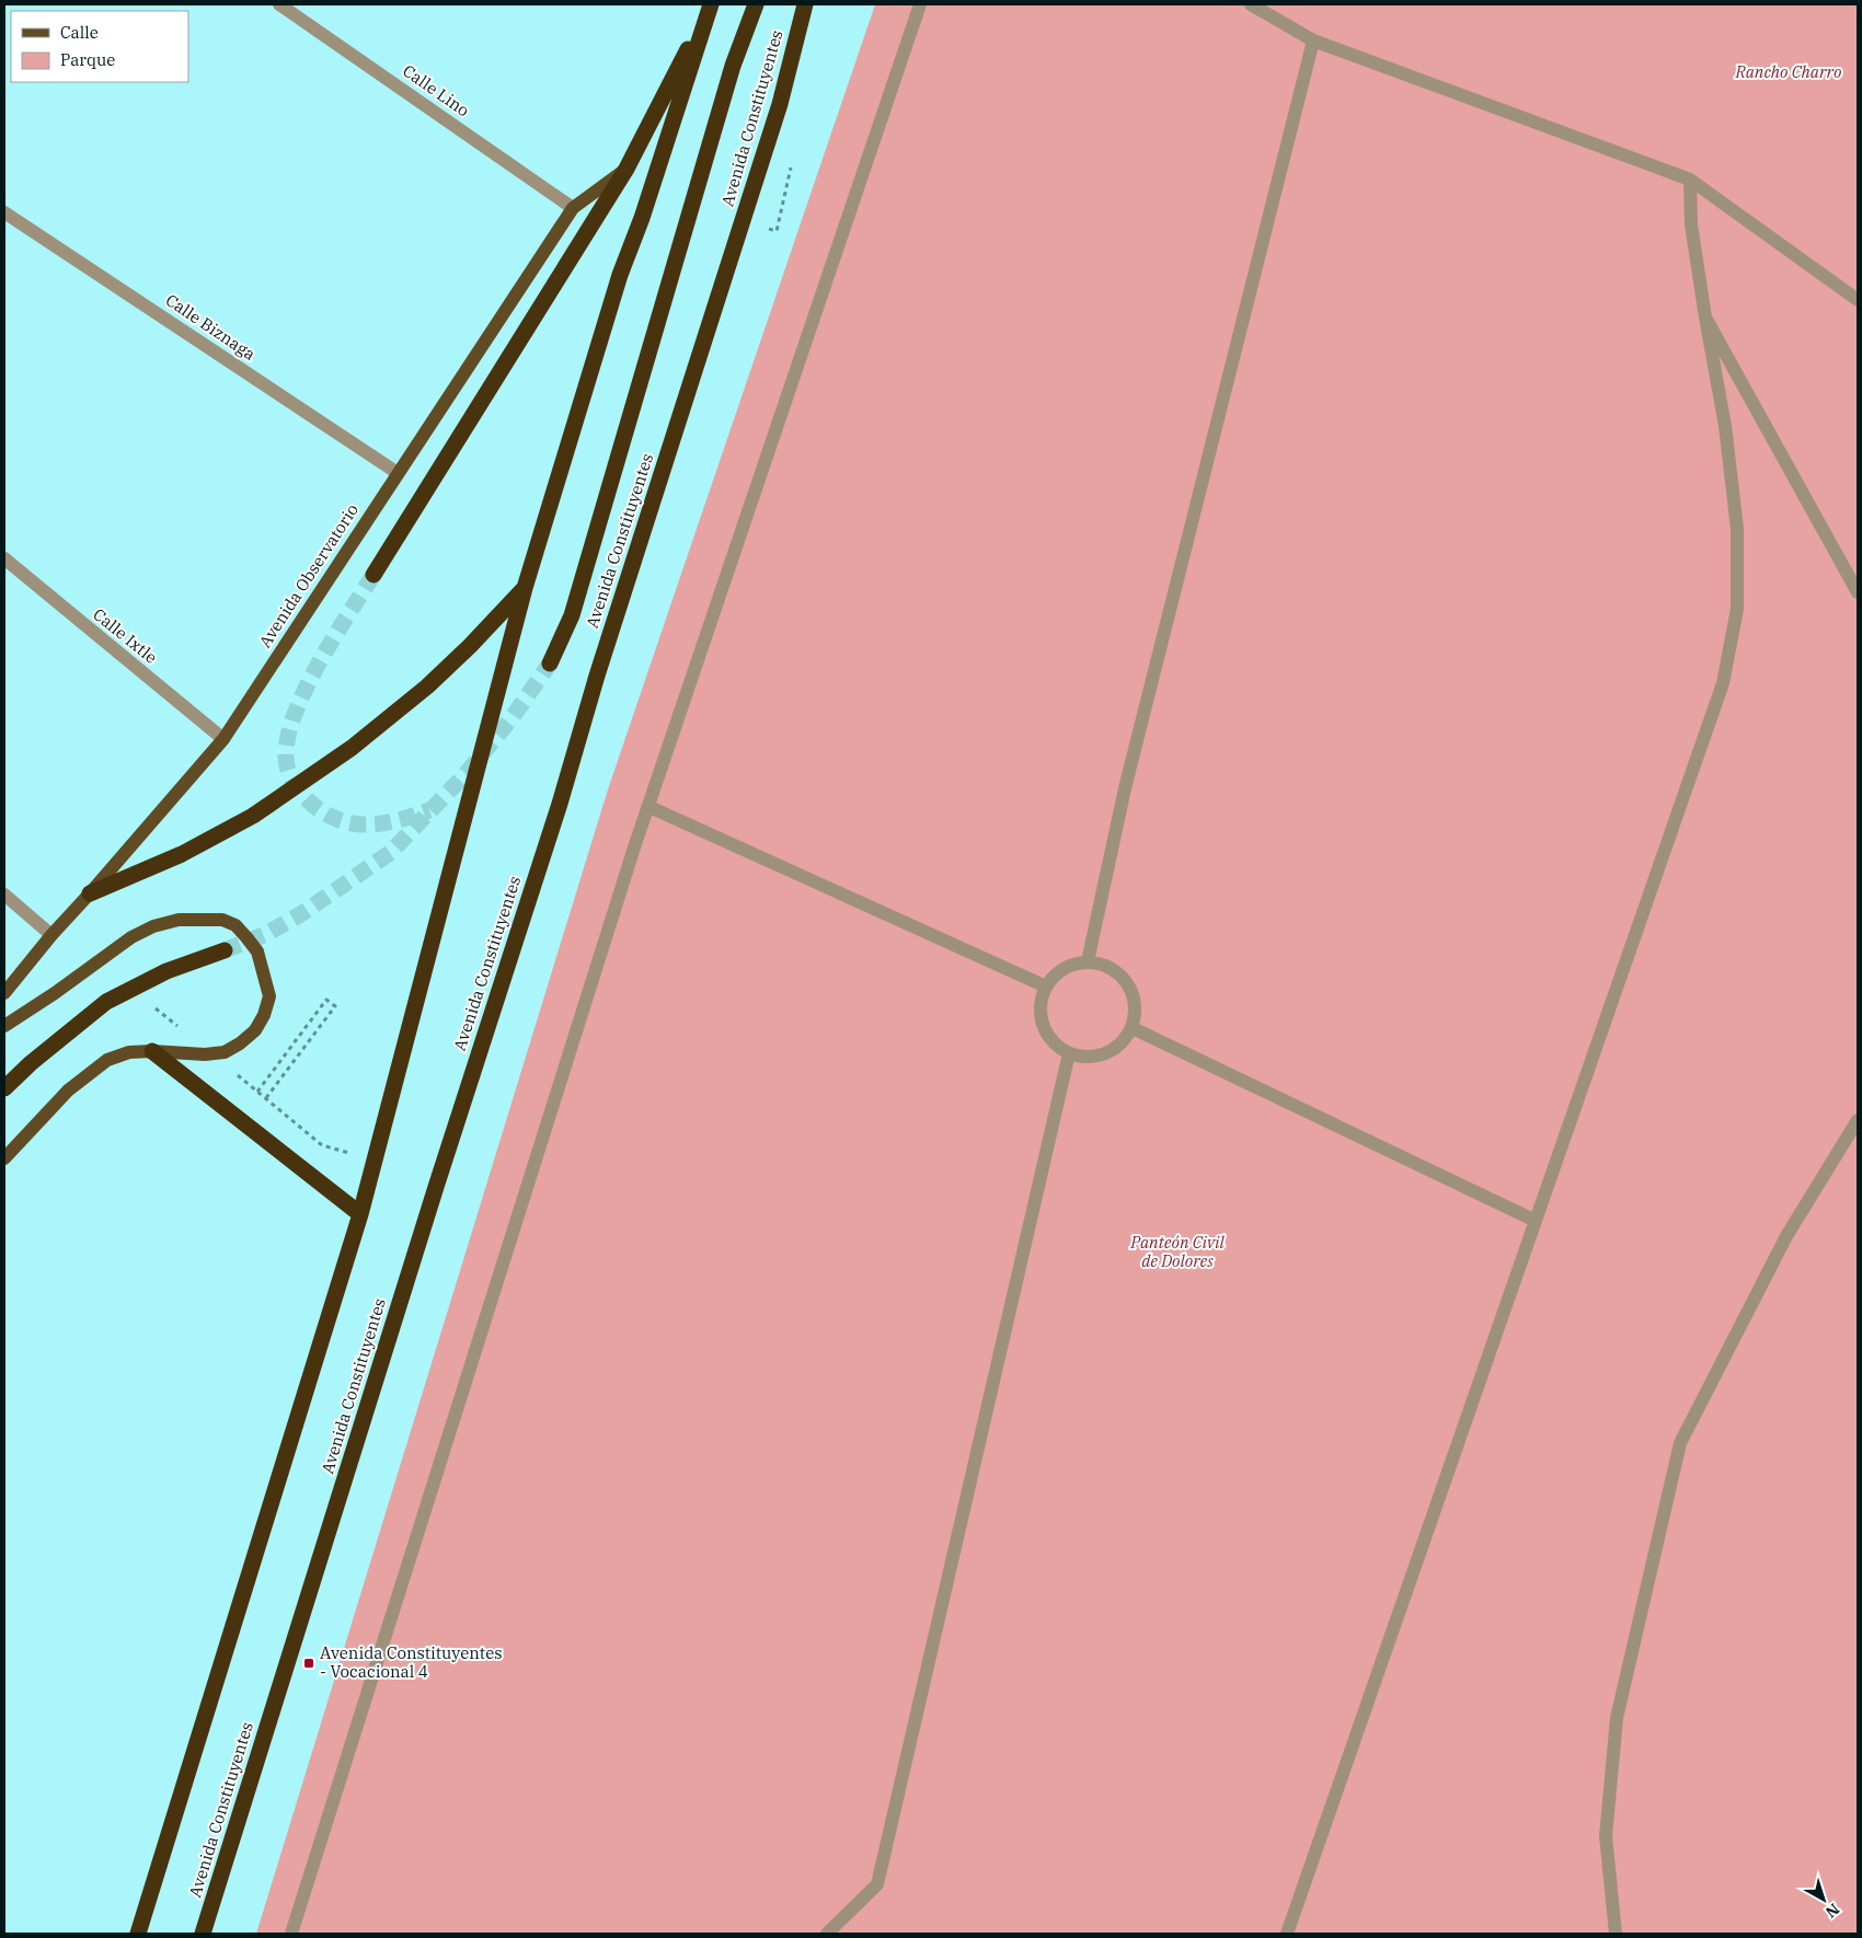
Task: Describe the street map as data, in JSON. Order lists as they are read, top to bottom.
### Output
{
  "streets": {
    "highway": ["Avenida Constituyentes"],
    "main road": ["Avenida Observatorio"],
    "street": ["Calle Lino", "Calle Biznaga", "Calle Ixtle"]
  },
  "crossings": [
    ["Calle Lino", "Avenida Observatorio"],
    ["Calle Biznaga", "Avenida Observatorio"],
    ["Avenida Observatorio", "Calle Ixtle"]
  ],
  "parks": ["Rancho Charro", "Panteón Civil de Dolores"],
  "places": {
    "transit": ["Avenida Constituyentes - Vocacional 4"]
  },
  "legend": ["Calle", "Parque"],
  "north": "bottom right"
}
